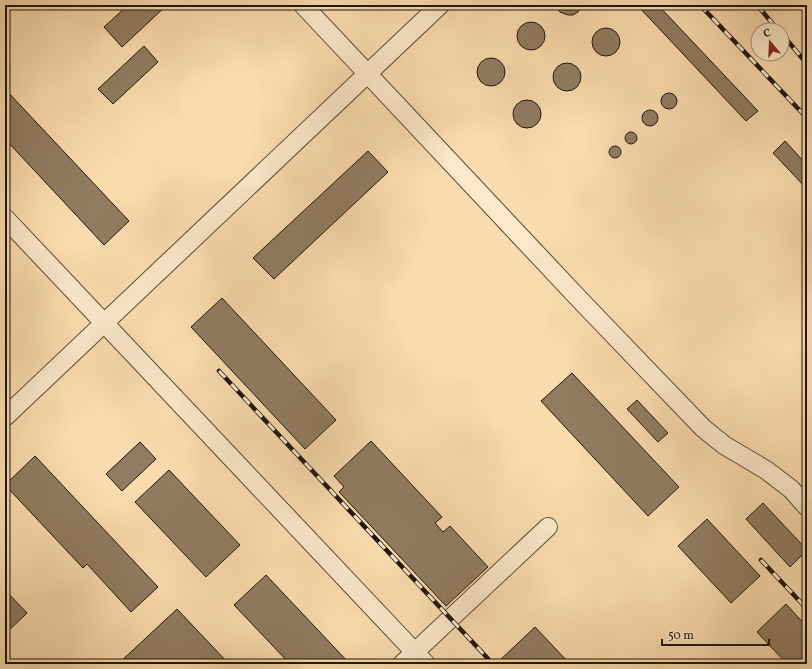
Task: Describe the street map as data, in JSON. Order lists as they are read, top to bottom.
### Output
{
  "scale_bar": "50 m",
  "north": "top"
}
